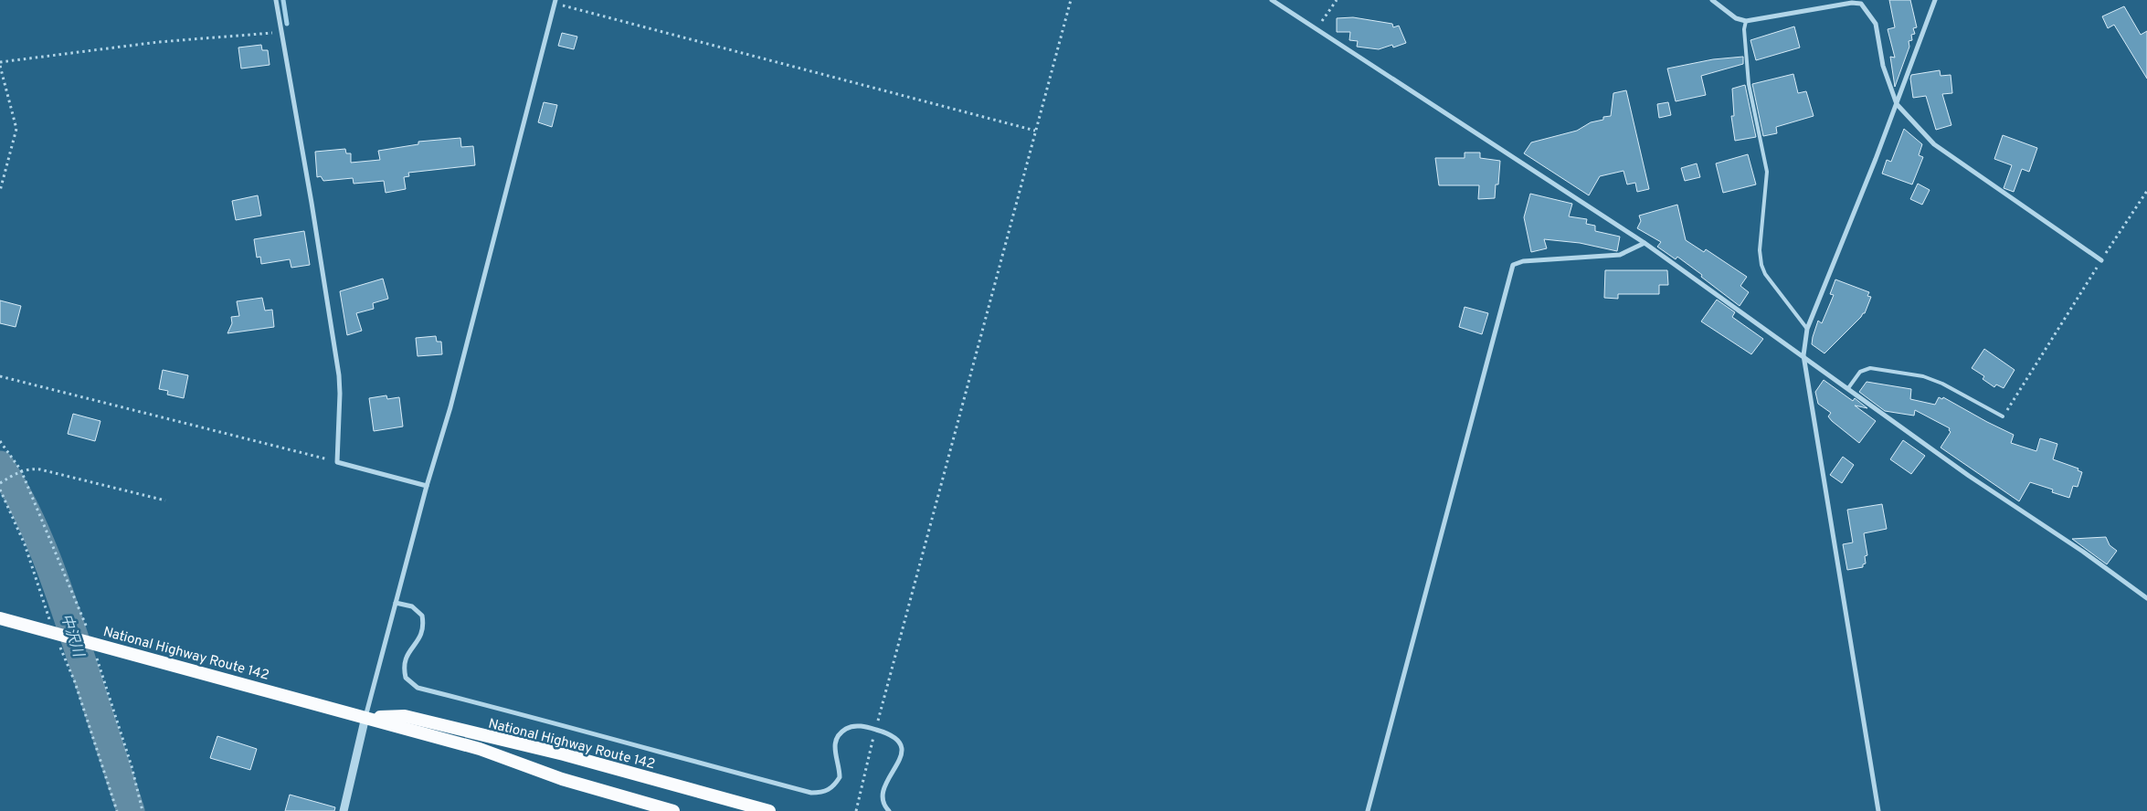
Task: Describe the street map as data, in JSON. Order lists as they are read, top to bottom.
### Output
{
  "streets": {
    "highway": ["National Highway Route 142"]
  },
  "water": ["中沢川"]
}
